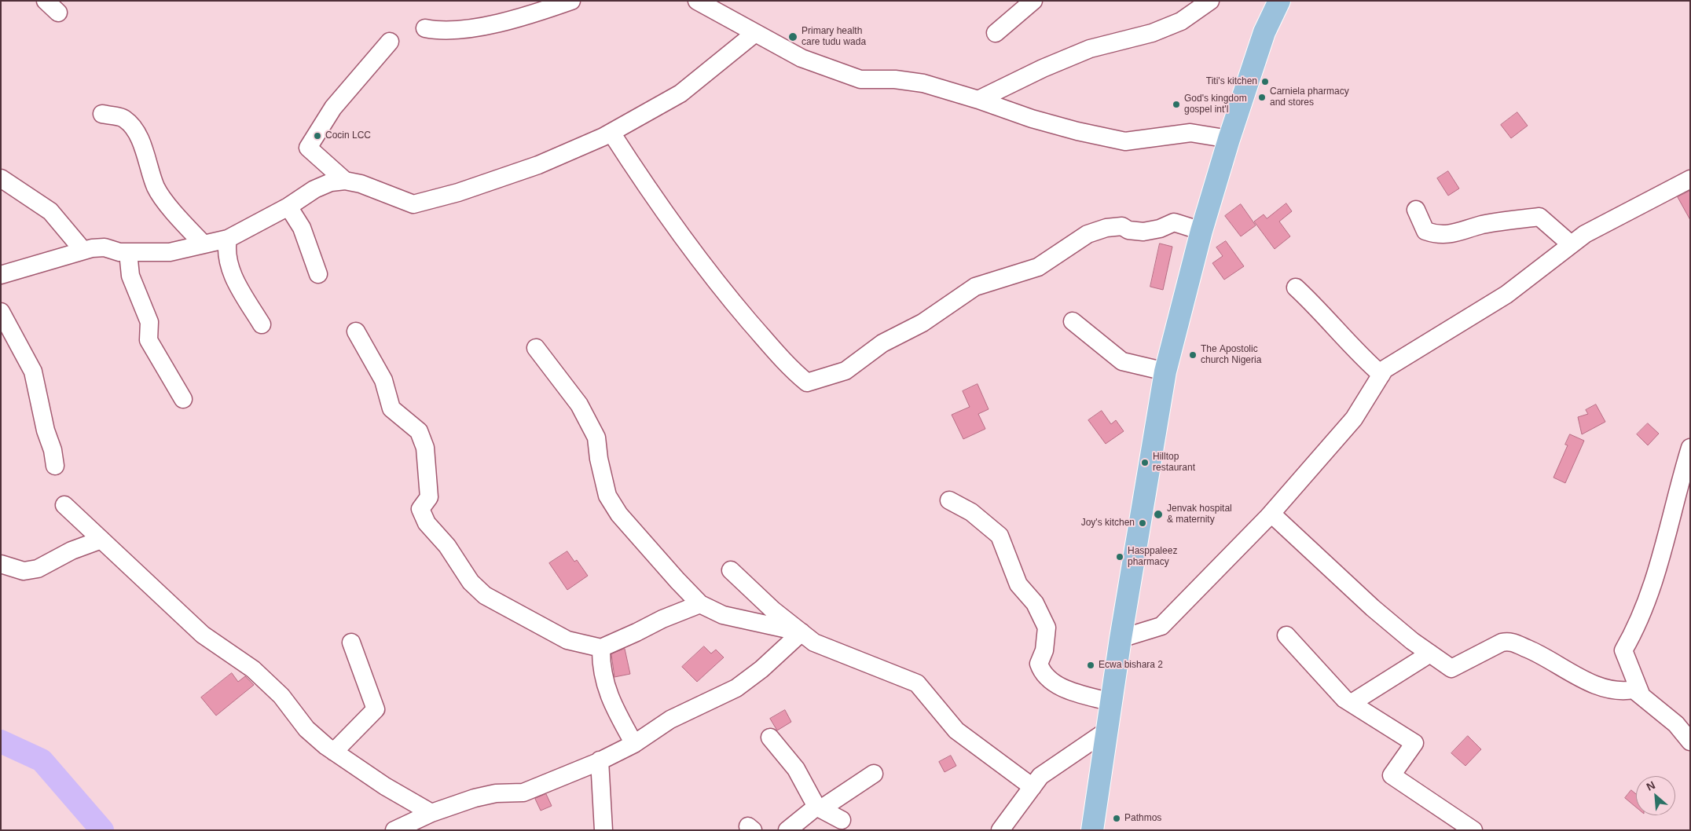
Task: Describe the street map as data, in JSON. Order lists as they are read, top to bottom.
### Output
{
  "places": [
    "Primary health care tudu wada",
    "Titi's kitchen",
    "Carniela pharmacy and stores",
    "God's kingdom gospel int'l",
    "Cocin LCC",
    "The Apostolic church Nigeria",
    "Hilltop restaurant",
    "Jenvak hospital & maternity",
    "Joy's kitchen",
    "Hasppaleez pharmacy",
    "Ecwa bishara 2",
    "Pathmos"
  ],
  "north": "top left"
}
